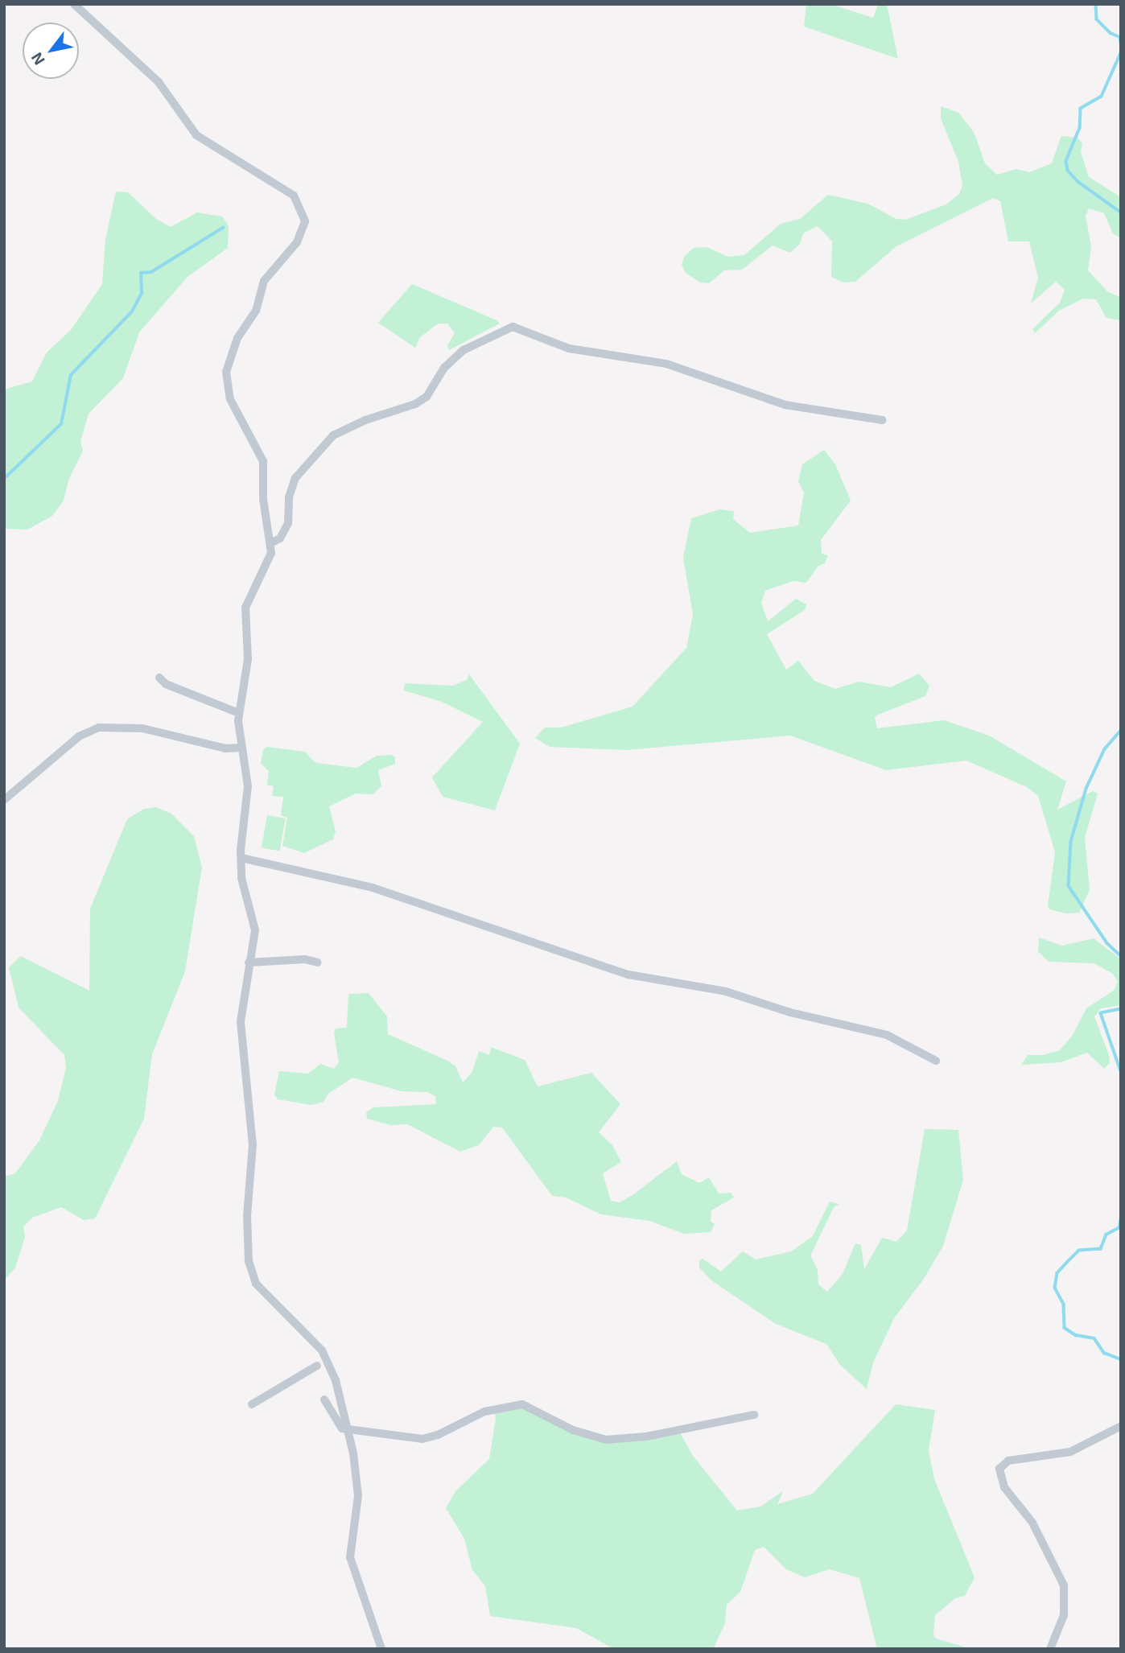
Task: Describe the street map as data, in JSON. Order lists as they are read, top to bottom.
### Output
{
  "north": "bottom left"
}
